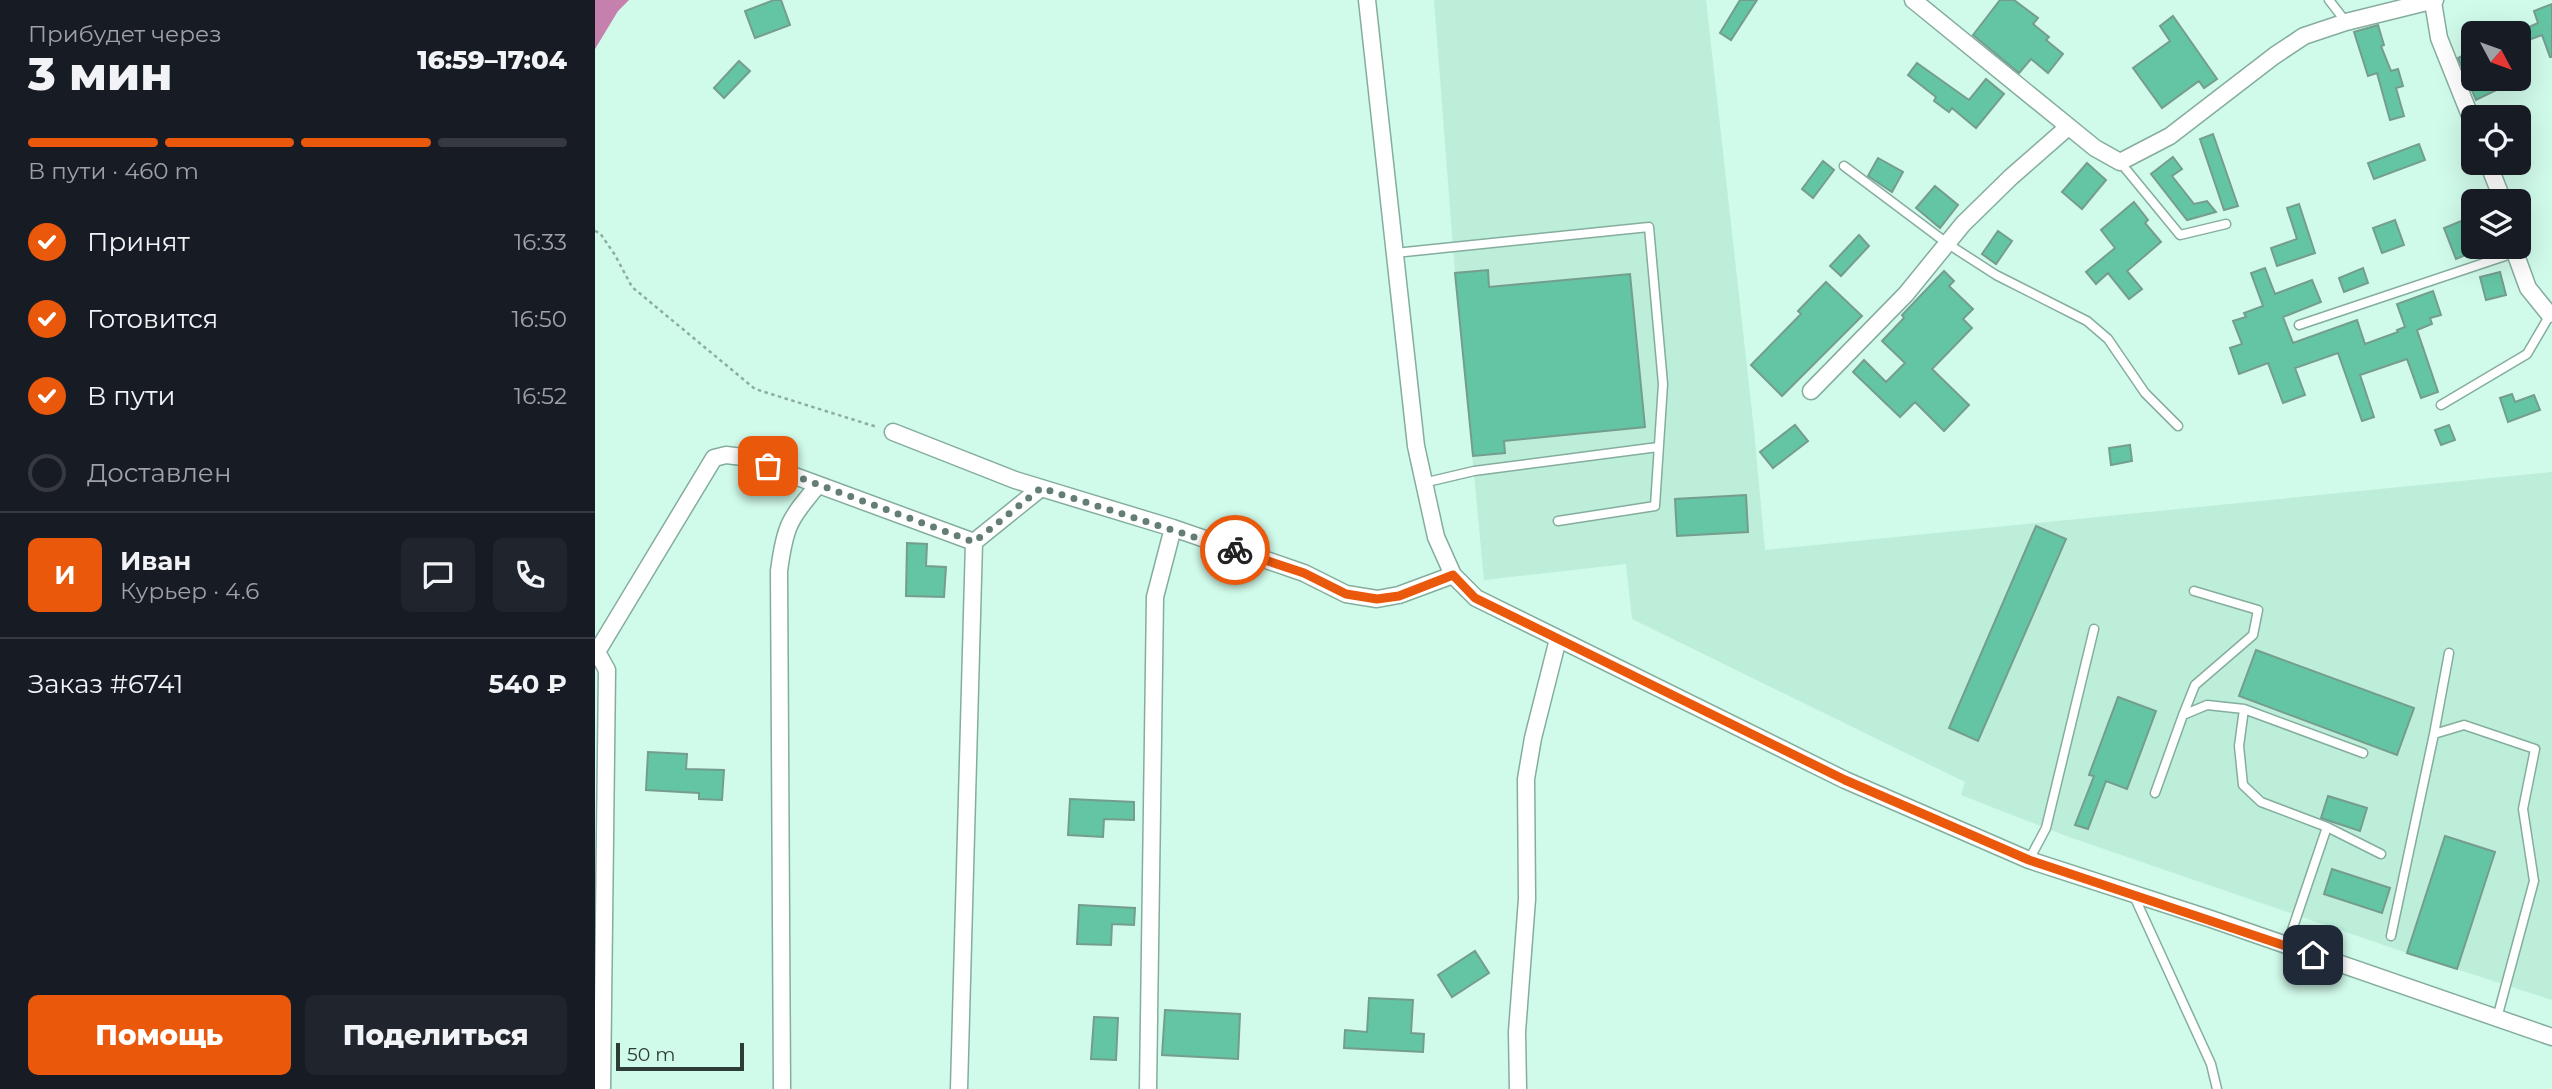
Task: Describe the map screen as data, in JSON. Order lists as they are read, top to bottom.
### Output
{
  "scale_bar": "50 m",
  "north": "bottom right",
  "page": {
    "heading": ["3 мин", "Прибудет через", "16:59–17:04"],
    "panel": [
      "Иван",
      "Курьер · 4.6",
      "Заказ #6741",
      "540 ₽"
    ],
    "bar": "В пути · 460 m",
    "list": [
      ["Принят", "16:33"],
      ["Готовится", "16:50"],
      ["В пути", "16:52"],
      "Доставлен"
    ],
    "round": "И",
    "buttons": ["Помощь", "Поделиться"],
    "scale": "50 m"
  }
}
